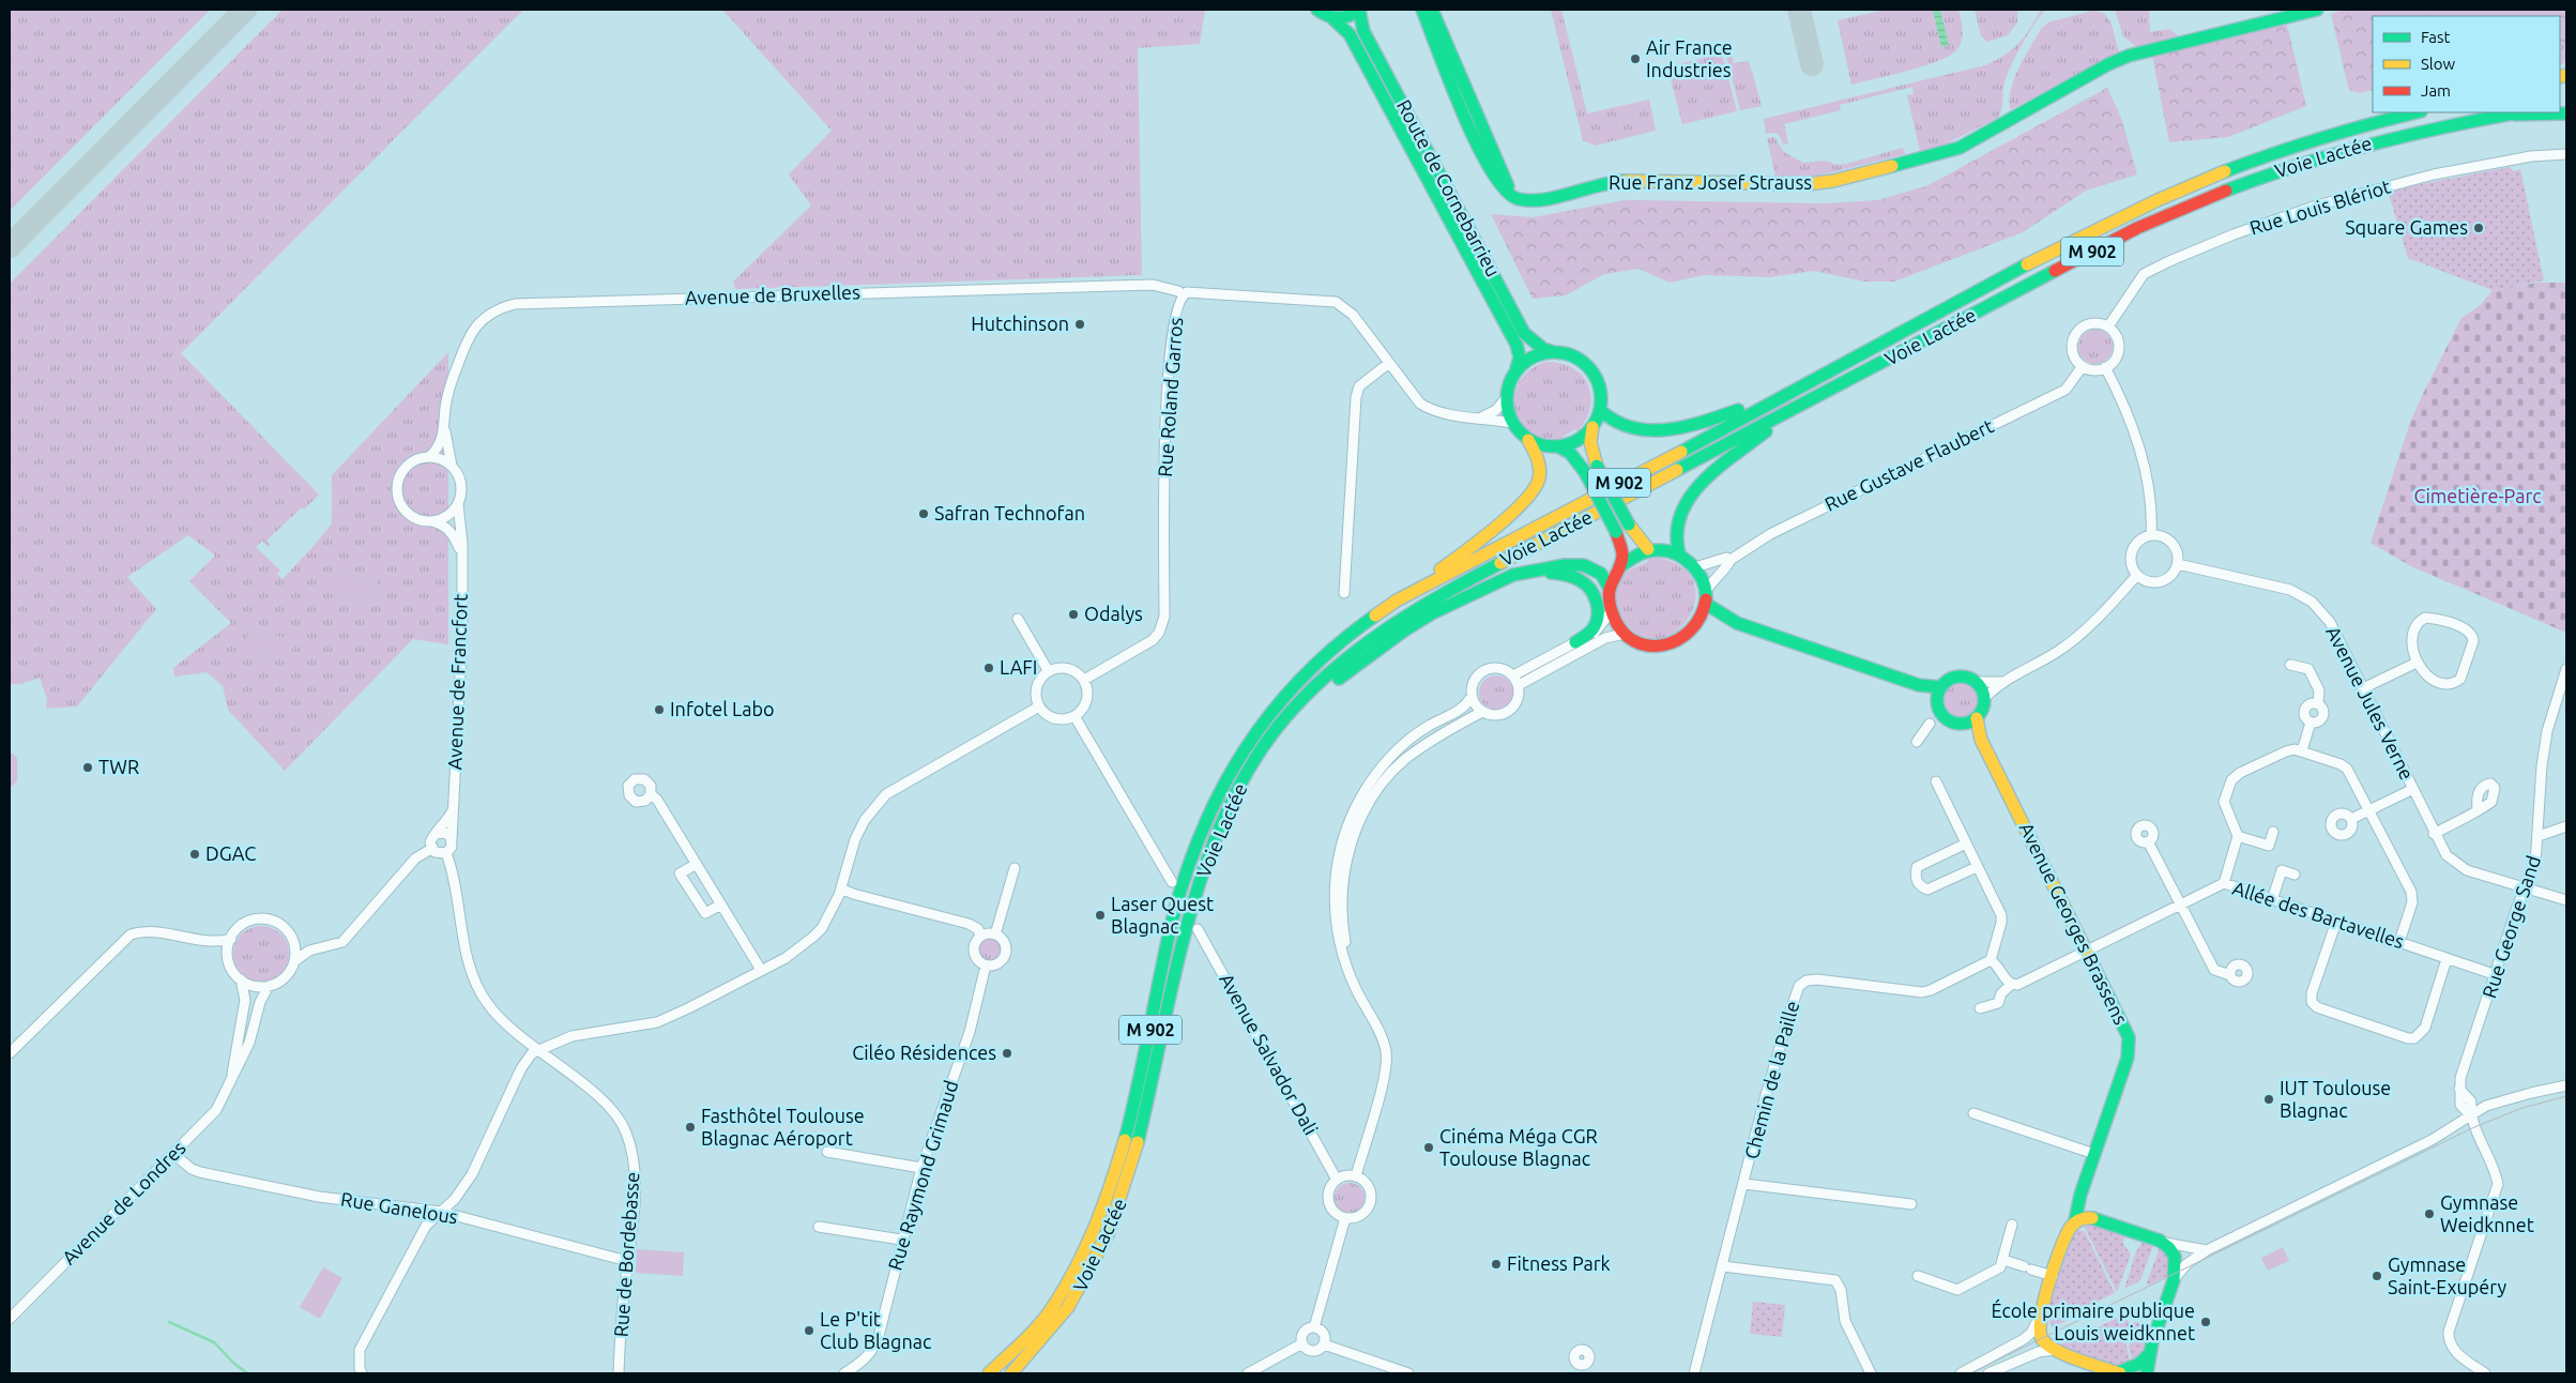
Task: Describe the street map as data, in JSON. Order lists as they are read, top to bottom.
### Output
{
  "streets": {
    "main road": [
      "Voie Lactée",
      "Rue Franz Josef Strauss",
      "Route de Cornebarrieu",
      "M 902",
      "Avenue Georges Brassens"
    ],
    "street": [
      "Rue Louis Blériot",
      "Avenue de Bruxelles",
      "Rue Roland Garros",
      "Rue Gustave Flaubert",
      "Avenue de Francfort",
      "Avenue Jules Verne",
      "Allée des Bartavelles",
      "Rue George Sand",
      "Avenue Salvador Dali",
      "Chemin de la Paille",
      "Rue Raymond Grimaud",
      "Avenue de Londres",
      "Rue Ganelous",
      "Rue de Bordebasse"
    ]
  },
  "crossings": [
    ["Route de Cornebarrieu", "Rue Roland Garros"],
    ["Rue Louis Blériot", "Rue Gustave Flaubert"],
    ["Avenue de Bruxelles", "Rue Roland Garros"],
    ["Avenue de Francfort", "Rue de Bordebasse"],
    ["Avenue Jules Verne", "Rue George Sand"],
    ["Allée des Bartavelles", "Avenue Georges Brassens"],
    ["Allée des Bartavelles", "Rue George Sand"],
    ["Avenue de Londres", "Rue Ganelous"],
    ["Rue Ganelous", "Rue de Bordebasse"]
  ],
  "parks": ["Cimetière-Parc"],
  "places": [
    "Air France Industries",
    "Square Games",
    "Hutchinson",
    "Safran Technofan",
    "Odalys",
    "LAFI",
    "Infotel Labo",
    "TWR",
    "DGAC",
    "Laser Quest Blagnac",
    "Ciléo Résidences",
    "IUT Toulouse Blagnac",
    "Fasthôtel Toulouse Blagnac Aéroport",
    "Cinéma Méga CGR Toulouse Blagnac",
    "Gymnase Weidknnet",
    "Fitness Park",
    "Gymnase Saint-Exupéry",
    "École primaire publique Louis weidknnet",
    "Le P'tit Club Blagnac"
  ],
  "legend": ["Fast", "Slow", "Jam"]
}
